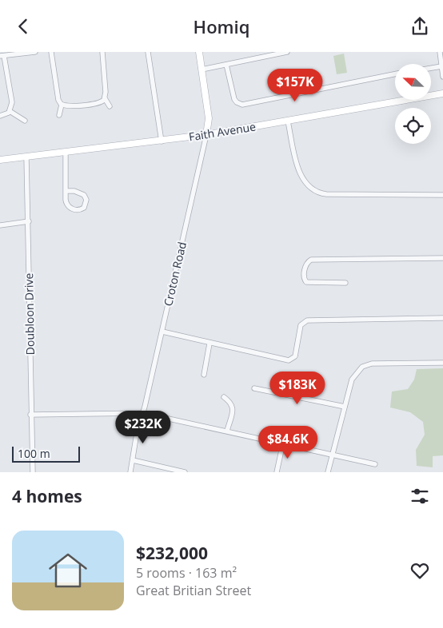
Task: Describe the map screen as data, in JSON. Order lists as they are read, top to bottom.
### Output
{
  "streets": {
    "street": ["Faith Avenue", "Croton Road", "Doubloon Drive"]
  },
  "crossings": [
    ["Faith Avenue", "Croton Road"],
    ["Faith Avenue", "Doubloon Drive"]
  ],
  "scale_bar": "100 m",
  "north": "top left",
  "page": {
    "header": "Homiq",
    "price": [
      "$157K",
      "$183K",
      "$232K",
      "$84.6K"
    ],
    "scale": "100 m",
    "heading": "4 homes",
    "list": [
      {
        "name": "$232,000",
        "note": "5 rooms · 163 m² · Great Britian Street"
      }
    ]
  }
}
